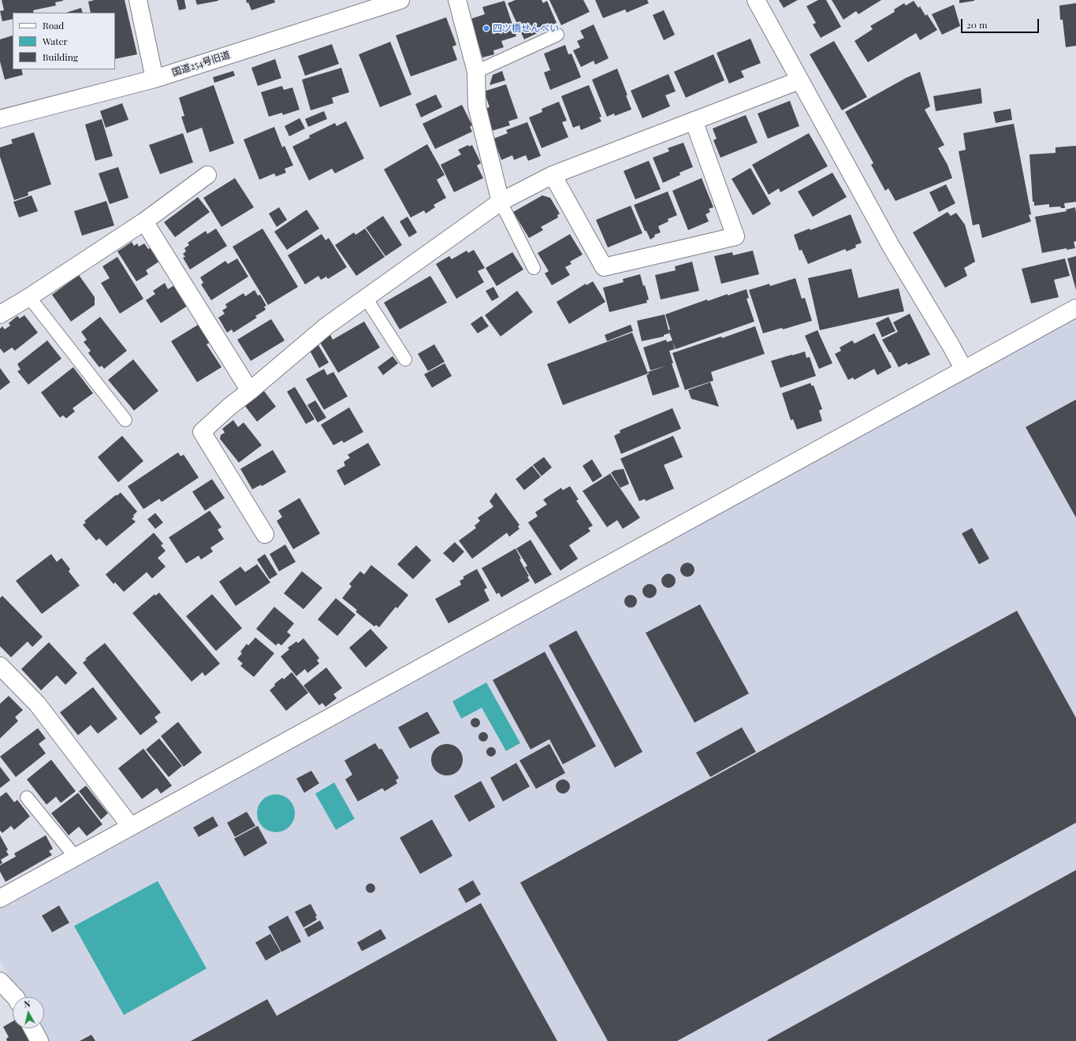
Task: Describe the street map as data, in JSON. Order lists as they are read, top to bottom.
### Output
{
  "streets": {
    "street": ["国道254号旧道"]
  },
  "places": ["四ツ橋せんべい"],
  "legend": ["Road", "Water", "Building"],
  "scale_bar": "20 m",
  "north": "top"
}
